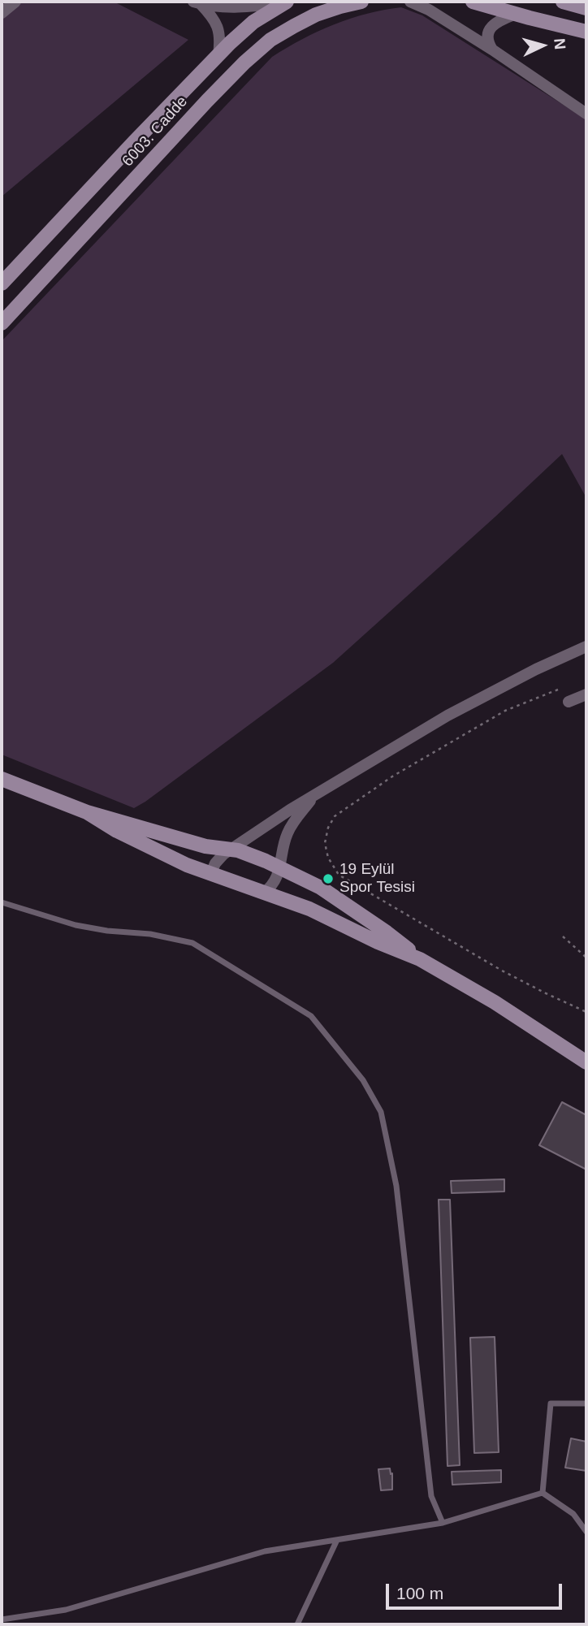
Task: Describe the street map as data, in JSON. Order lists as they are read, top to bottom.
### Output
{
  "streets": {
    "main road": ["6003. Cadde"]
  },
  "places": ["19 Eylül Spor Tesisi"],
  "scale_bar": "100 m",
  "north": "right"
}
